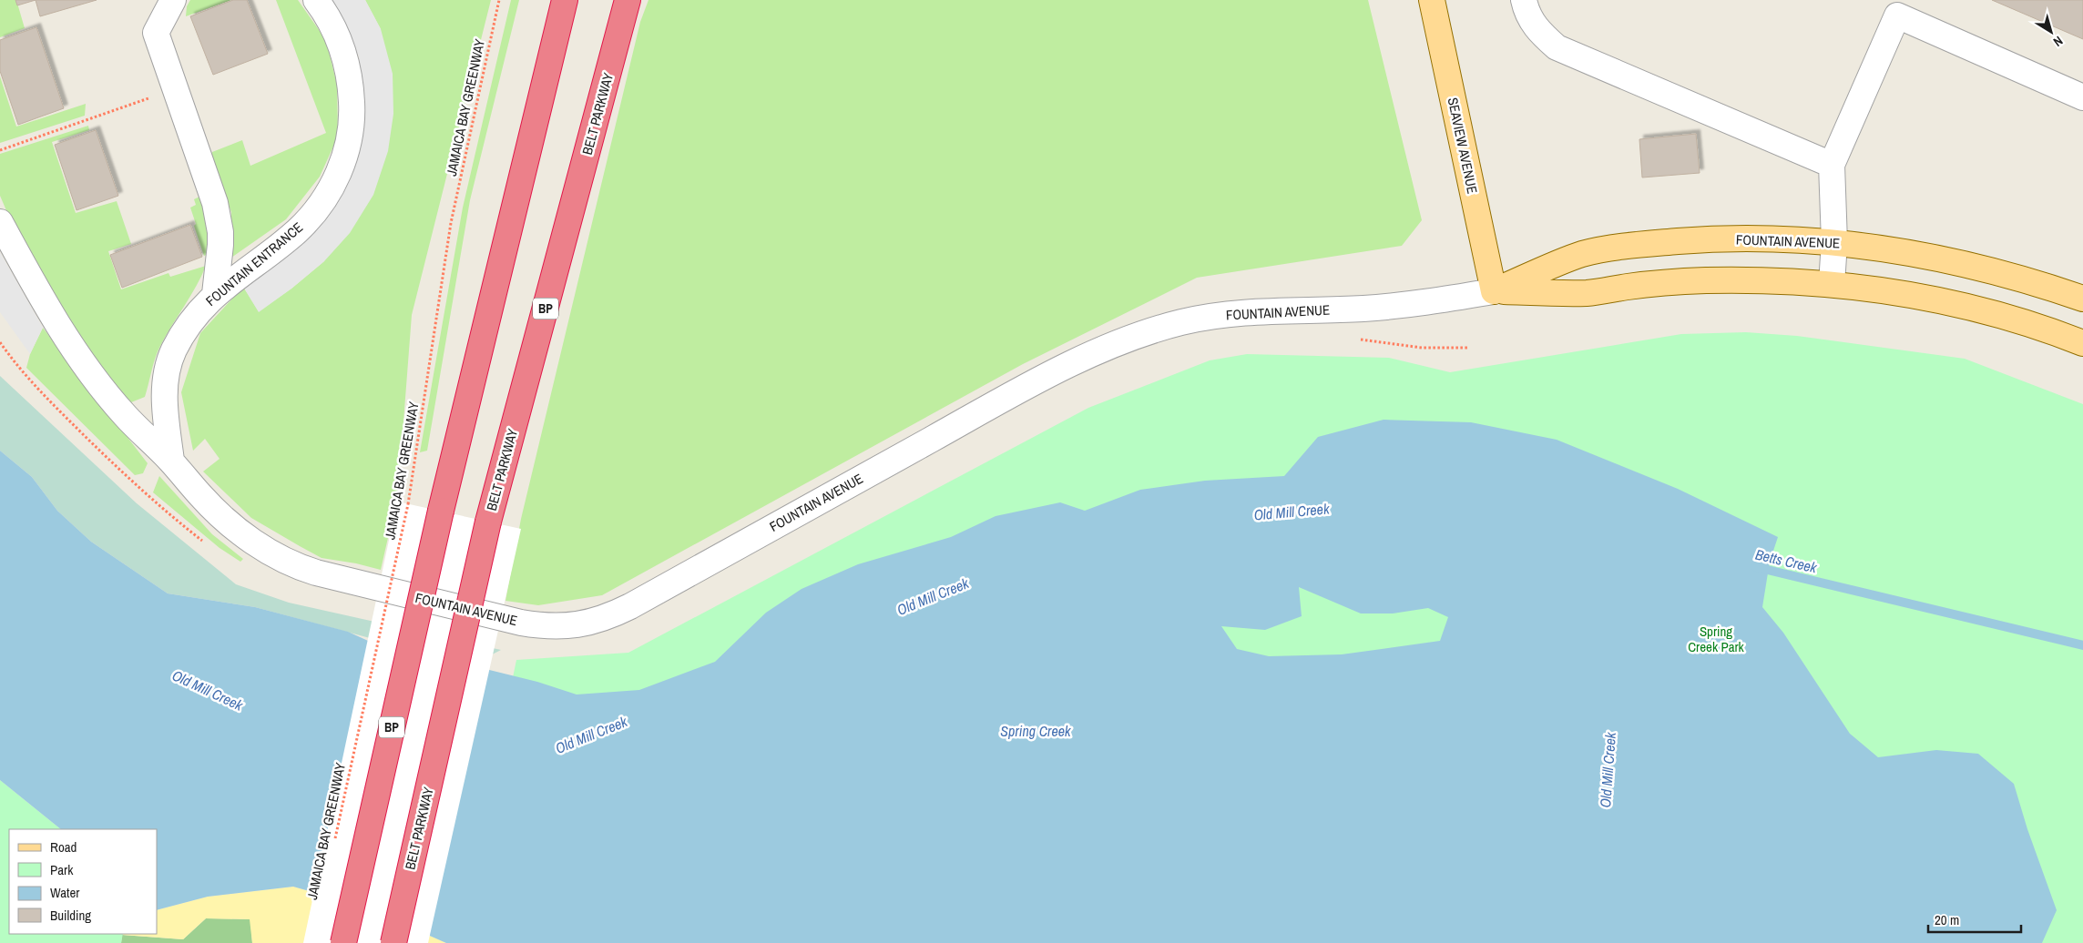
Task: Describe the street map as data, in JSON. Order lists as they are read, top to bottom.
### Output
{
  "streets": {
    "highway": ["BELT PARKWAY", "BP"],
    "main road": ["SEAVIEW AVENUE", "FOUNTAIN AVENUE"],
    "street": ["FOUNTAIN ENTRANCE"],
    "path": ["JAMAICA BAY GREENWAY"]
  },
  "crossings": [
    ["SEAVIEW AVENUE", "FOUNTAIN AVENUE"],
    ["FOUNTAIN AVENUE", "FOUNTAIN ENTRANCE"]
  ],
  "water": ["Old Mill Creek", "Betts Creek", "Spring Creek"],
  "parks": ["Spring Creek Park"],
  "legend": [
    "Road",
    "Park",
    "Water",
    "Building"
  ],
  "scale_bar": "20 m",
  "north": "bottom right"
}
